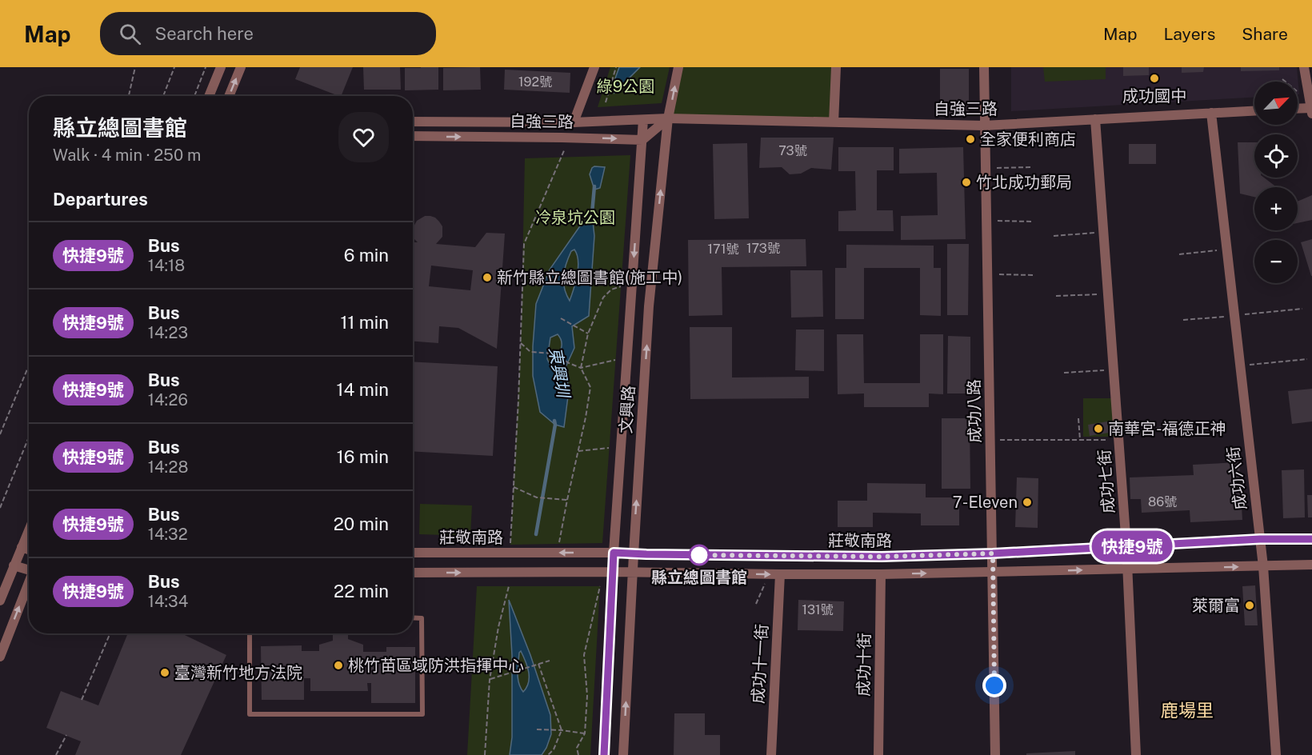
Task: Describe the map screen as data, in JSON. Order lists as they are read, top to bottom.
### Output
{
  "streets": {
    "street": [
      "自強三路",
      "文興路",
      "成功八路",
      "成功六街",
      "成功七街",
      "莊敬南路",
      "成功十一街",
      "成功十街"
    ]
  },
  "crossings": [
    ["自強三路", "文興路"],
    ["自強三路", "成功八路"],
    ["自強三路", "成功六街"],
    ["自強三路", "成功七街"],
    ["文興路", "莊敬南路"],
    ["成功八路", "莊敬南路"],
    ["成功六街", "莊敬南路"],
    ["成功七街", "莊敬南路"]
  ],
  "districts": ["鹿場里"],
  "water": ["東興圳"],
  "parks": ["綠9公園", "冷泉坑公園"],
  "places": [
    "成功國中",
    "全家便利商店",
    "竹北成功郵局",
    "新竹縣立總圖書館(施工中)",
    "南華宮-福德正神",
    "7-Eleven",
    "縣立總圖書館",
    "萊爾富",
    "桃竹苗區域防洪指揮中心",
    "臺灣新竹地方法院"
  ],
  "lines": ["bus line 快捷9號"],
  "house_numbers": [
    "192號",
    "73號",
    "173號",
    "171號",
    "86號",
    "131號"
  ],
  "north": "top right",
  "page": {
    "header": "Map",
    "search": "Search here",
    "nav": ["Map", "Layers", "Share"],
    "on_map": "快捷9號",
    "map_buttons": ["+", "−"],
    "heading": [
      ["縣立總圖書館", "Walk · 4 min · 250 m"],
      "Departures"
    ],
    "list": [
      {
        "mark": "快捷9號",
        "name": "Bus",
        "note": "14:18",
        "value": "6 min"
      },
      {
        "mark": "快捷9號",
        "name": "Bus",
        "note": "14:23",
        "value": "11 min"
      },
      {
        "mark": "快捷9號",
        "name": "Bus",
        "note": "14:26",
        "value": "14 min"
      },
      {
        "mark": "快捷9號",
        "name": "Bus",
        "note": "14:28",
        "value": "16 min"
      },
      {
        "mark": "快捷9號",
        "name": "Bus",
        "note": "14:32",
        "value": "20 min"
      },
      {
        "mark": "快捷9號",
        "name": "Bus",
        "note": "14:34",
        "value": "22 min"
      }
    ]
  }
}
